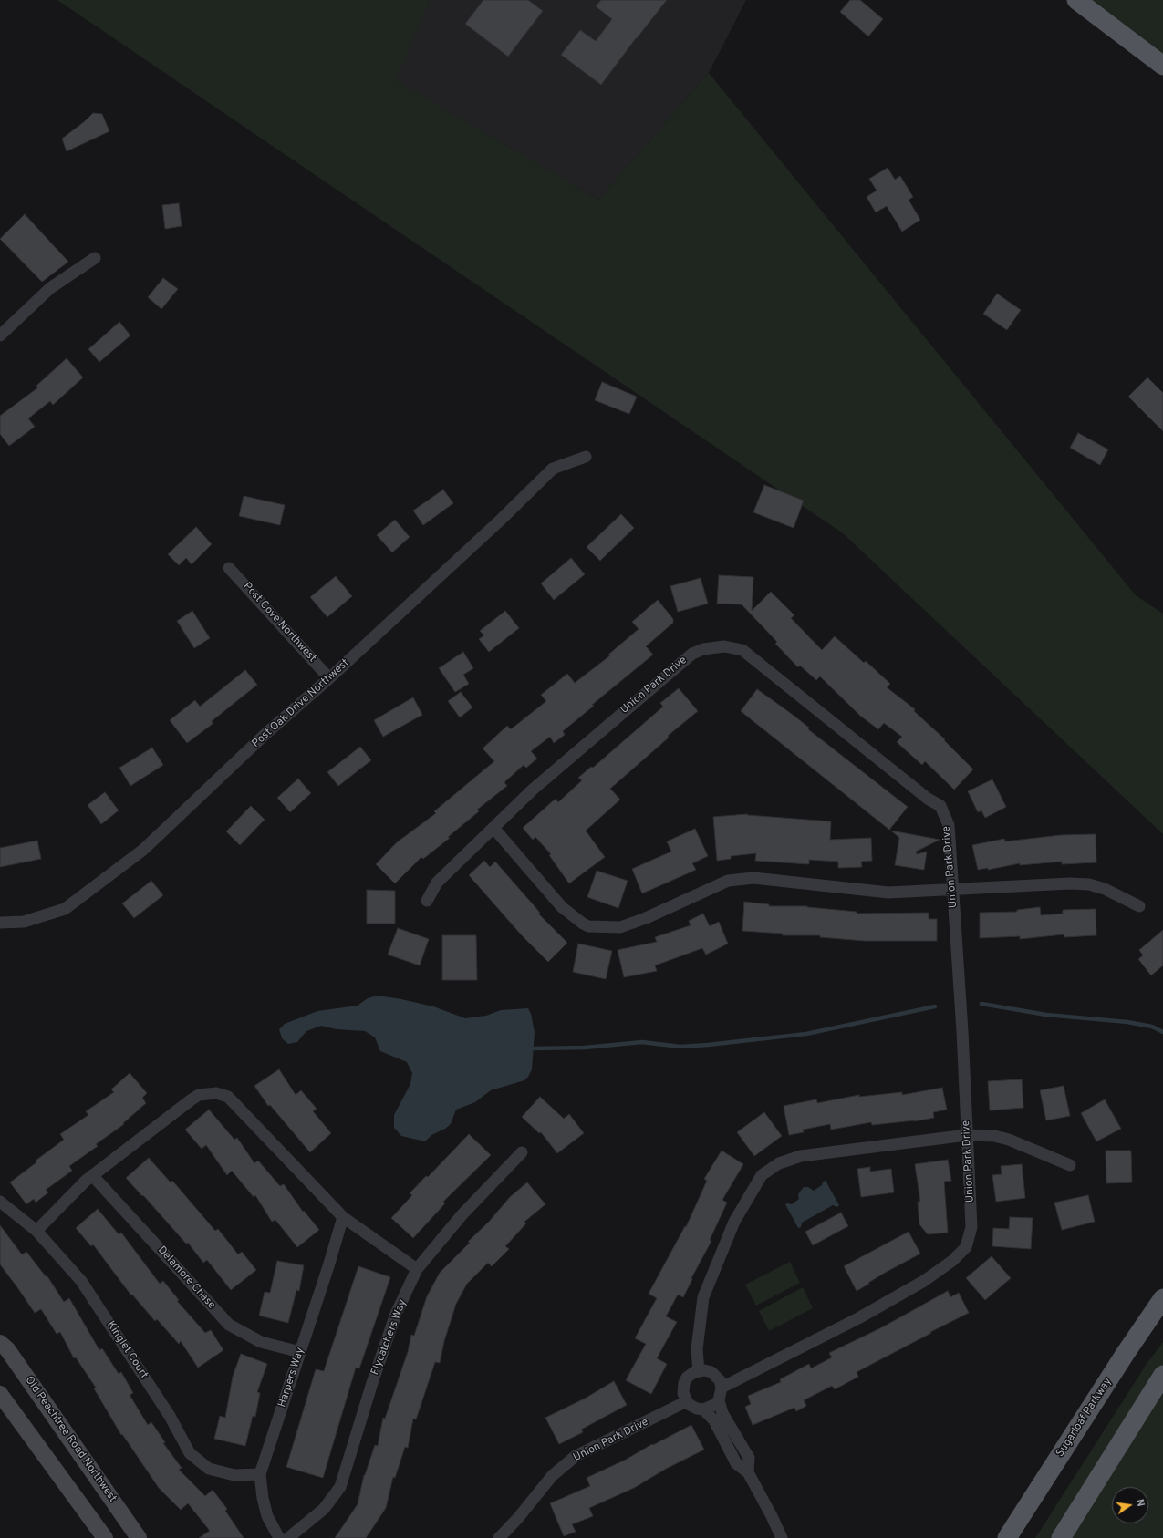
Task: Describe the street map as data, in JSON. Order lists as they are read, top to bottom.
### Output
{
  "streets": {
    "main road": ["Sugarloaf Parkway", "Old Peachtree Road Northwest"],
    "street": [
      "Post Cove Northwest",
      "Union Park Drive",
      "Post Oak Drive Northwest",
      "Delamore Chase",
      "Flycatchers Way",
      "Kinglet Court",
      "Harpers Way"
    ]
  },
  "crossings": [
    ["Post Cove Northwest", "Post Oak Drive Northwest"],
    ["Delamore Chase", "Harpers Way"],
    ["Kinglet Court", "Harpers Way"]
  ],
  "north": "right"
}
